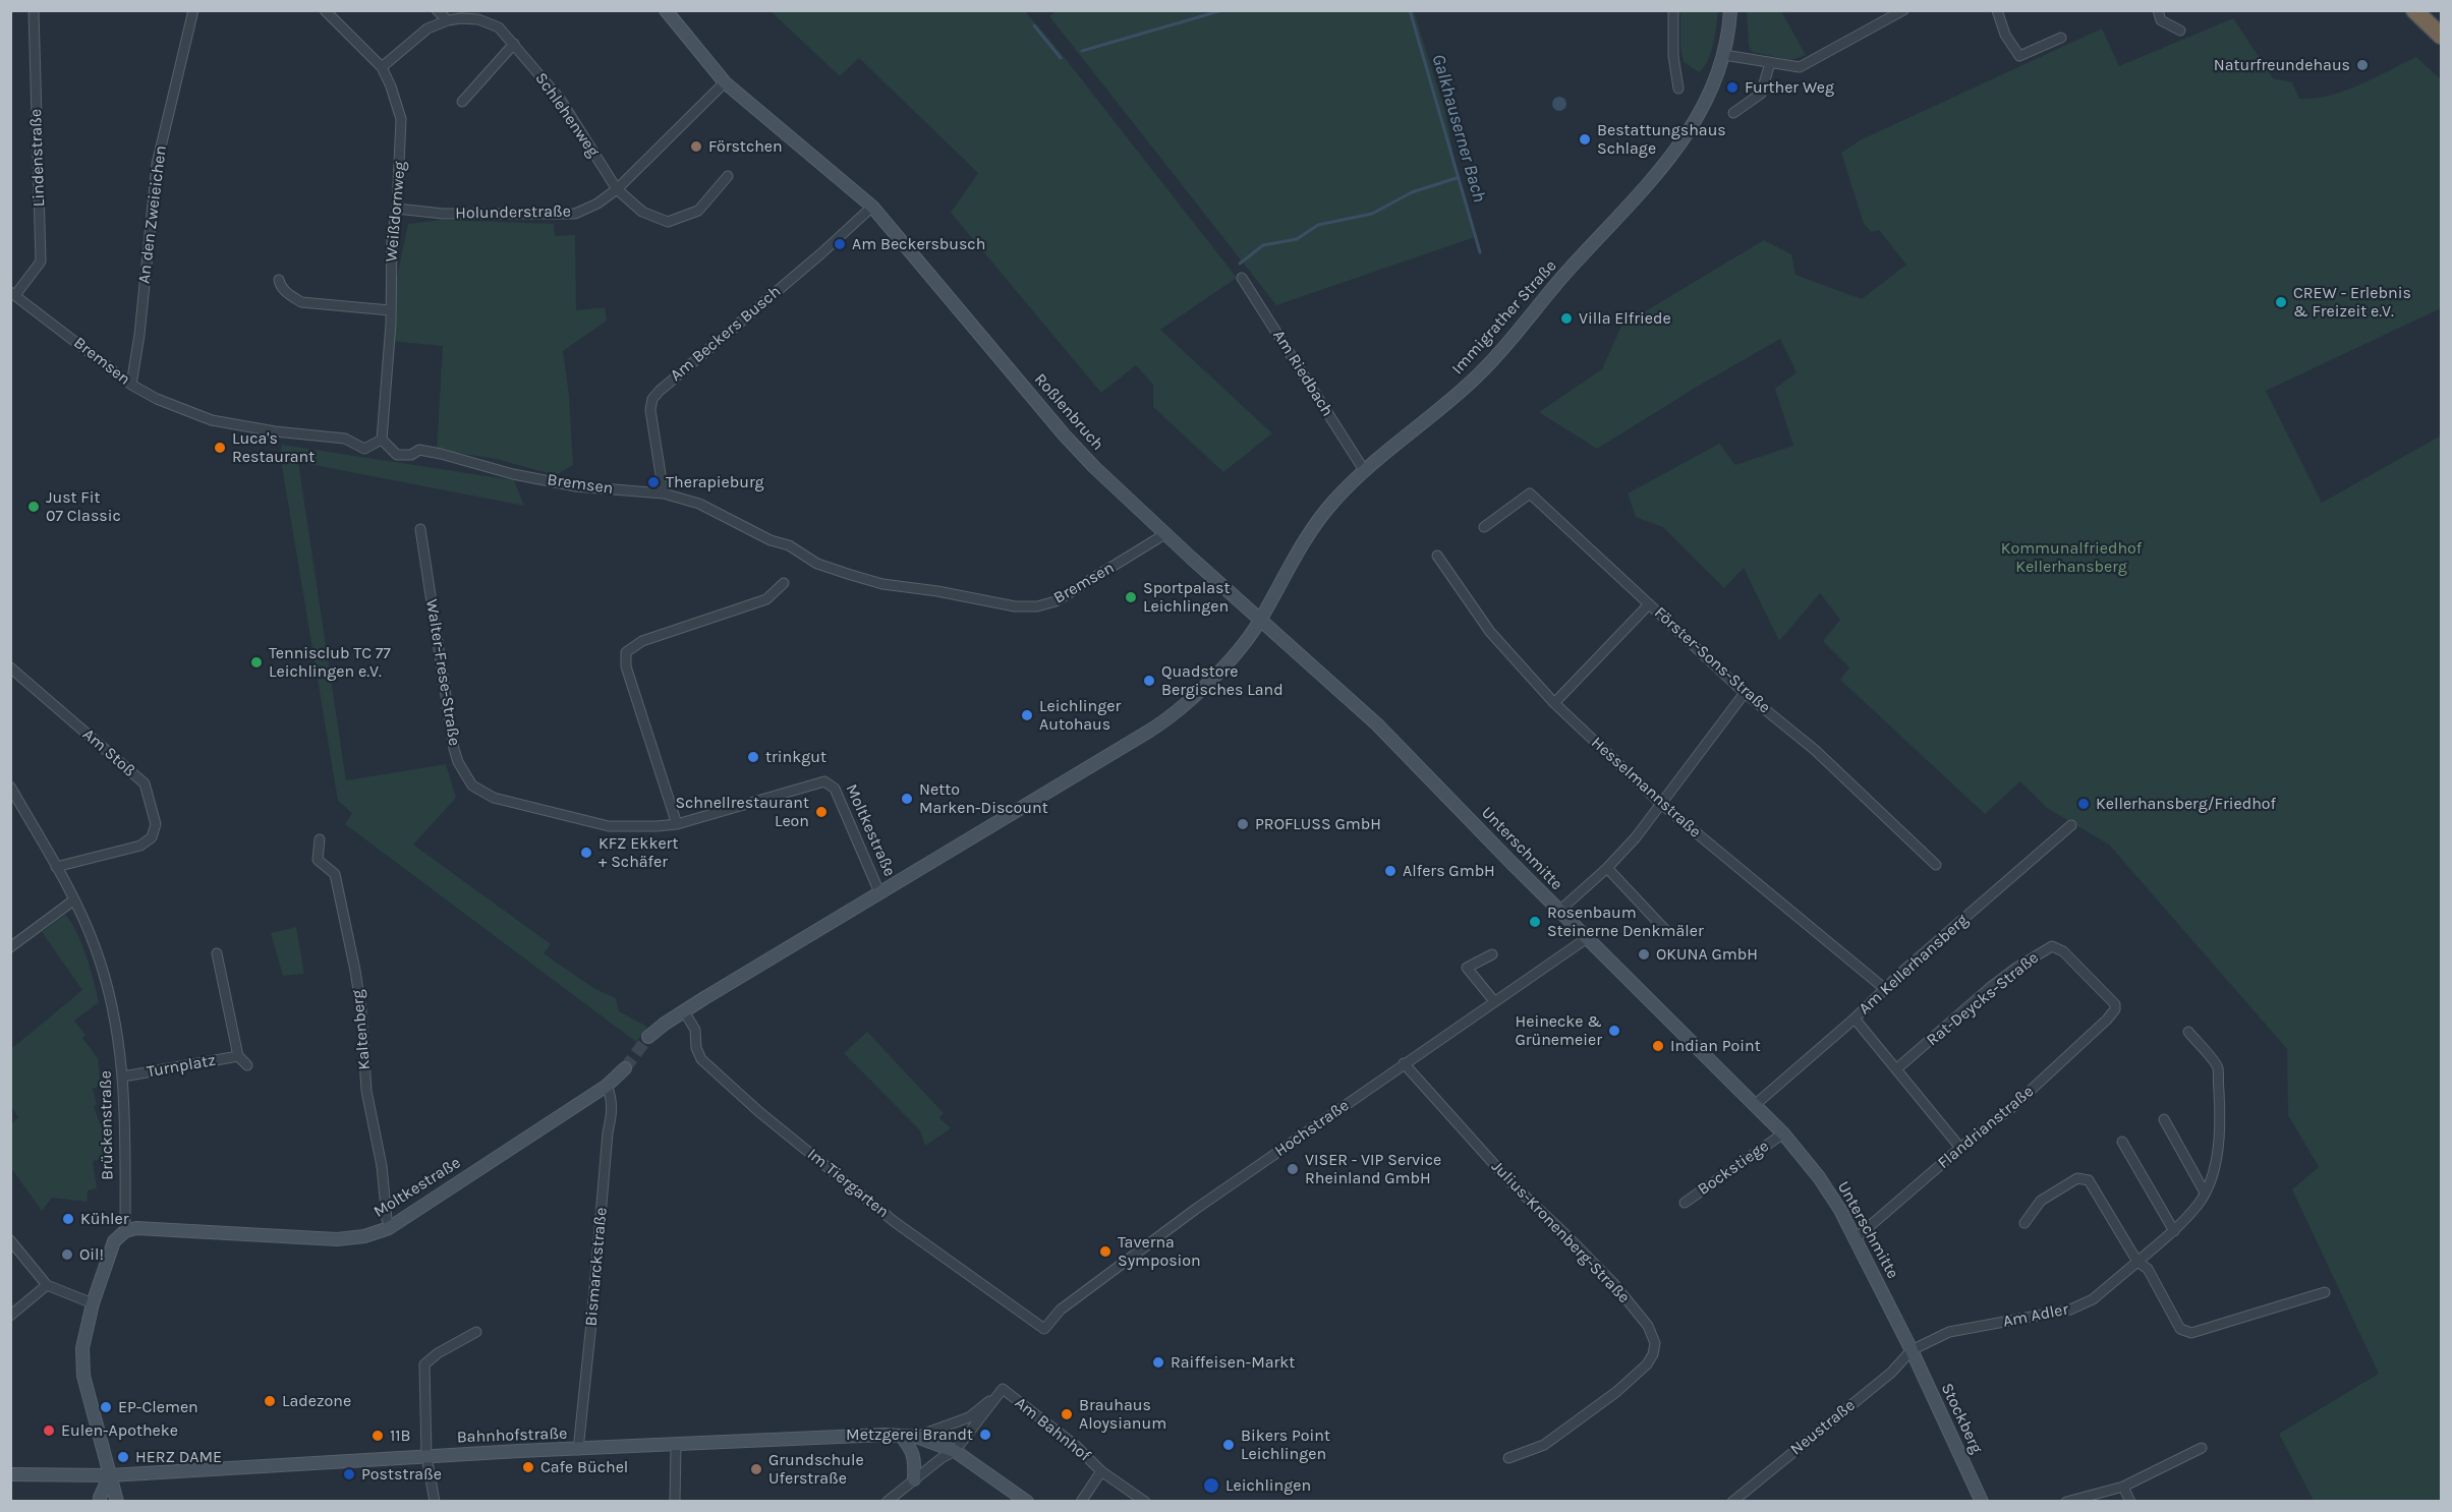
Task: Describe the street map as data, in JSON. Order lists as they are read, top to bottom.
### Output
{
  "streets": {
    "main road": [
      "Immigrather Straße",
      "Roßlenbruch",
      "Moltkestraße",
      "Unterschmitte",
      "Stockberg",
      "Bahnhofstraße"
    ],
    "street": [
      "Schlehenweg",
      "Lindenstraße",
      "Weißdornweg",
      "Holunderstraße",
      "An den Zweieichen",
      "Am Beckers Busch",
      "Bremsen",
      "Am Riedbach",
      "Förster-Sons-Straße",
      "Walter-Frese-Straße",
      "Am Stoß",
      "Hesselmannstraße",
      "Am Kellerhansberg",
      "Rat-Deycks-Straße",
      "Kaltenberg",
      "Turnplatz",
      "Brückenstraße",
      "Flandrianstraße",
      "Hochstraße",
      "Bockstiege",
      "Im Tiergarten",
      "Julius-Kronenberg-Straße",
      "Bismarckstraße",
      "Am Adler",
      "Neustraße",
      "Am Bahnhof"
    ]
  },
  "crossings": [
    ["Schlehenweg", "Weißdornweg"],
    ["Schlehenweg", "Holunderstraße"],
    ["Lindenstraße", "Bremsen"],
    ["Weißdornweg", "Holunderstraße"],
    ["Weißdornweg", "Bremsen"],
    ["An den Zweieichen", "Bremsen"],
    ["Immigrather Straße", "Am Riedbach"],
    ["Immigrather Straße", "Roßlenbruch"],
    ["Immigrather Straße", "Moltkestraße"],
    ["Immigrather Straße", "Unterschmitte"],
    ["Am Beckers Busch", "Bremsen"],
    ["Am Beckers Busch", "Roßlenbruch"],
    ["Bremsen", "Roßlenbruch"],
    ["Roßlenbruch", "Moltkestraße"],
    ["Roßlenbruch", "Unterschmitte"],
    ["Walter-Frese-Straße", "Moltkestraße"],
    ["Am Stoß", "Brückenstraße"],
    ["Hesselmannstraße", "Am Kellerhansberg"],
    ["Moltkestraße", "Unterschmitte"],
    ["Moltkestraße", "Kaltenberg"],
    ["Moltkestraße", "Brückenstraße"],
    ["Moltkestraße", "Im Tiergarten"],
    ["Moltkestraße", "Bismarckstraße"],
    ["Unterschmitte", "Am Kellerhansberg"],
    ["Unterschmitte", "Flandrianstraße"],
    ["Unterschmitte", "Hochstraße"],
    ["Unterschmitte", "Bockstiege"],
    ["Unterschmitte", "Am Adler"],
    ["Unterschmitte", "Stockberg"],
    ["Unterschmitte", "Neustraße"],
    ["Rat-Deycks-Straße", "Flandrianstraße"],
    ["Turnplatz", "Brückenstraße"],
    ["Hochstraße", "Im Tiergarten"],
    ["Hochstraße", "Julius-Kronenberg-Straße"],
    ["Bismarckstraße", "Bahnhofstraße"],
    ["Am Adler", "Stockberg"],
    ["Am Adler", "Neustraße"],
    ["Stockberg", "Neustraße"],
    ["Am Bahnhof", "Bahnhofstraße"]
  ],
  "water": ["Galkhauserner Bach"],
  "parks": ["Kommunalfriedhof Kellerhansberg"],
  "places": [
    "Naturfreundehaus",
    "Further Weg",
    "Bestattungshaus Schlage",
    "Förstchen",
    "Am Beckersbusch",
    "CREW - Erlebnis & Freizeit e.V.",
    "Villa Elfriede",
    "Luca's Restaurant",
    "Therapieburg",
    "Just Fit 07 Classic",
    "Sportpalast Leichlingen",
    "Tennisclub TC 77 Leichlingen e.V.",
    "Quadstore Bergisches Land",
    "Leichlinger Autohaus",
    "trinkgut",
    "Netto Marken-Discount",
    "Kellerhansberg/Friedhof",
    "Schnellrestaurant Leon",
    "PROFLUSS GmbH",
    "KFZ Ekkert + Schäfer",
    "Alfers GmbH",
    "Rosenbaum Steinerne Denkmäler",
    "OKUNA GmbH",
    "Heinecke & Grünemeier",
    "Indian Point",
    "VISER - VIP Service Rheinland GmbH",
    "Kühler",
    "Taverna Symposion",
    "Oil!",
    "Raiffeisen-Markt",
    "Ladezone",
    "EP-Clemen",
    "Brauhaus Aloysianum",
    "Eulen-Apotheke",
    "Metzgerei Brandt",
    "11B",
    "Bikers Point Leichlingen",
    "HERZ DAME",
    "Cafe Büchel",
    "Grundschule Uferstraße",
    "Poststraße",
    "Leichlingen"
  ]
}
